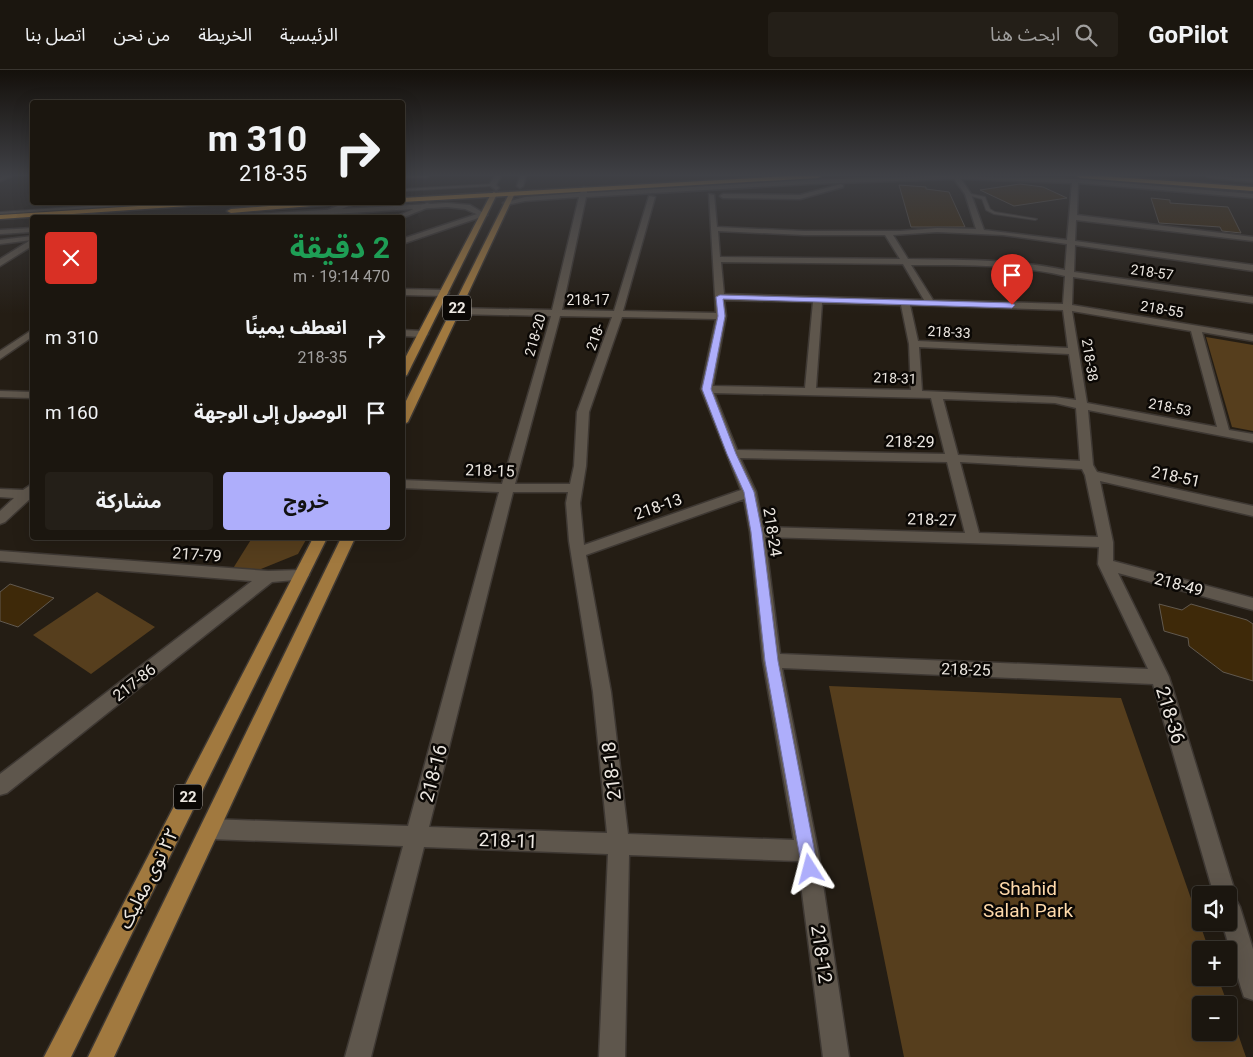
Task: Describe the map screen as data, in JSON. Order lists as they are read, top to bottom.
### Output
{
  "streets": {
    "main road": ["22", "٢٢ توی مەلیک"],
    "street": [
      "218-57",
      "218-17",
      "218-55",
      "218-33",
      "218-20",
      "218-",
      "218-38",
      "218-31",
      "218-53",
      "218-29",
      "218-15",
      "218-51",
      "218-13",
      "218-27",
      "218-24",
      "217-79",
      "218-49",
      "218-25",
      "217-86",
      "218-36",
      "218-18",
      "218-16",
      "218-11",
      "218-12"
    ]
  },
  "crossings": [
    ["218-57", "218-38"],
    ["218-17", "22"],
    ["218-17", "218-20"],
    ["218-17", "218-"],
    ["218-55", "218-38"],
    ["218-33", "218-38"],
    ["218-20", "218-15"],
    ["218-20", "218-16"],
    ["218-", "218-15"],
    ["218-", "218-18"],
    ["218-38", "218-31"],
    ["218-38", "218-53"],
    ["218-38", "218-29"],
    ["218-38", "218-51"],
    ["218-38", "218-27"],
    ["218-38", "218-36"],
    ["218-31", "218-53"],
    ["218-31", "218-24"],
    ["218-29", "218-51"],
    ["218-29", "218-24"],
    ["218-15", "218-18"],
    ["218-15", "218-16"],
    ["218-13", "218-24"],
    ["218-13", "218-18"],
    ["218-27", "218-24"],
    ["218-27", "218-36"],
    ["218-24", "218-25"],
    ["218-24", "218-11"],
    ["218-24", "218-12"],
    ["217-79", "217-86"],
    ["217-79", "٢٢ توی مەلیک"],
    ["218-49", "218-36"],
    ["218-25", "218-36"],
    ["218-18", "218-11"],
    ["218-16", "218-11"],
    ["218-11", "٢٢ توی مەلیک"],
    ["218-11", "218-12"]
  ],
  "parks": ["Shahid Salah Park"],
  "page": {
    "header": "GoPilot",
    "search": "ابحث هنا",
    "nav": [
      "الرئيسية",
      "الخريطة",
      "من نحن",
      "اتصل بنا"
    ],
    "turn": ["310 m", "218-35"],
    "heading": ["2 دقيقة", "470 m · 19:14"],
    "list": [
      {
        "name": "انعطف يمينًا",
        "note": "218-35",
        "value": "310 m"
      },
      {
        "name": "الوصول إلى الوجهة",
        "value": "160 m"
      }
    ],
    "buttons": ["خروج", "مشاركة"],
    "map_buttons": ["+", "−"]
  }
}
